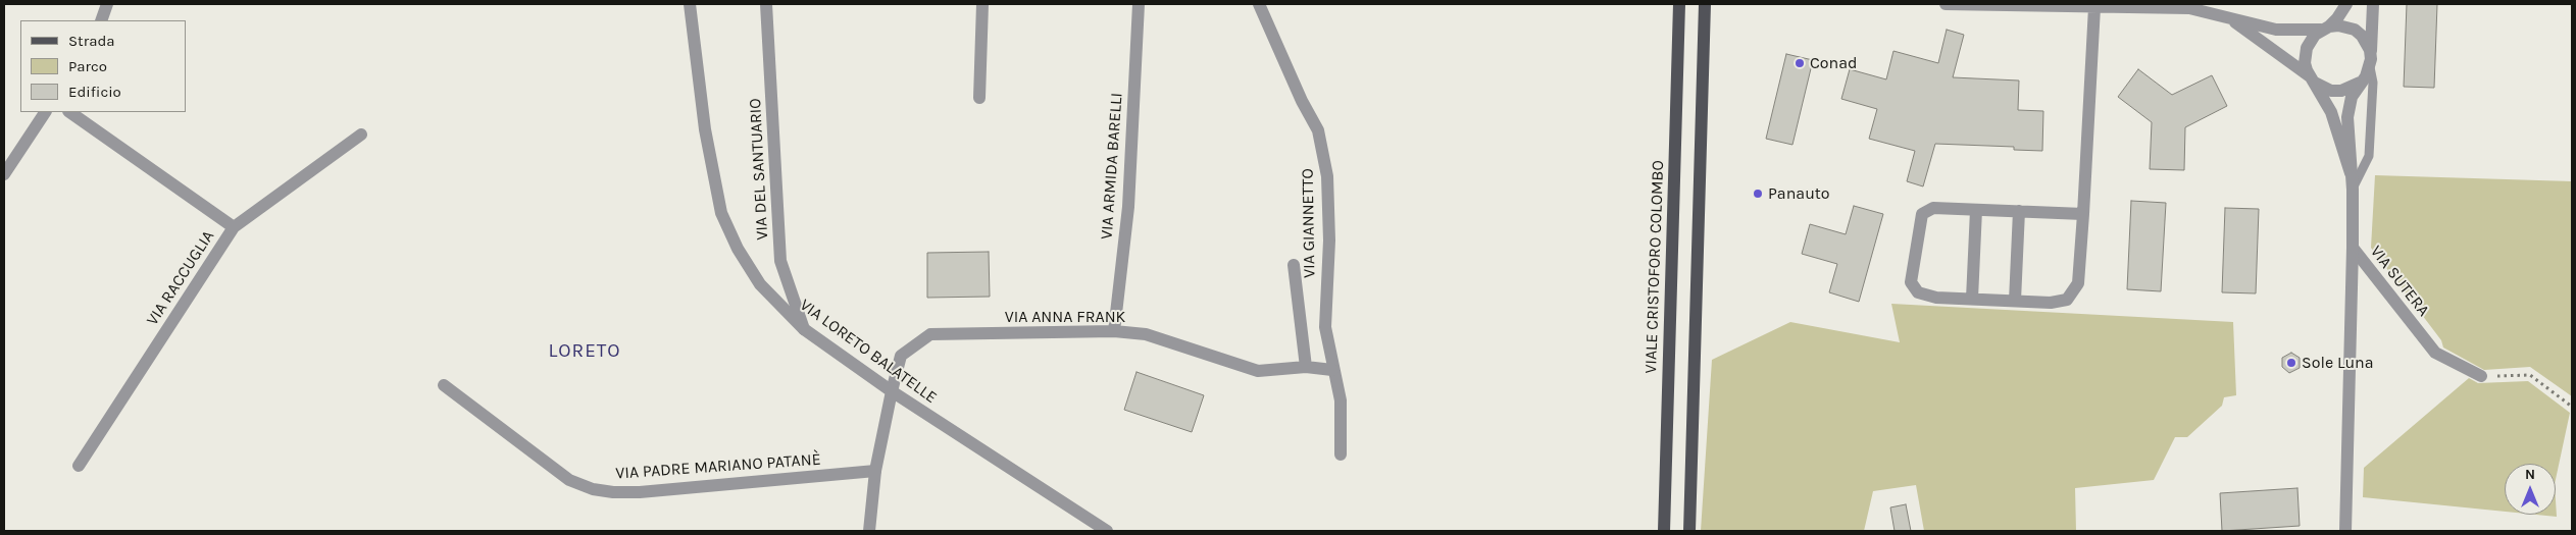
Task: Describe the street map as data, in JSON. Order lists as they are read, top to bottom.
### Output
{
  "streets": {
    "main road": ["VIALE CRISTOFORO COLOMBO"],
    "street": [
      "VIA ARMIDA BARELLI",
      "VIA DEL SANTUARIO",
      "VIA GIANNETTO",
      "VIA RACCUGLIA",
      "VIA SUTERA",
      "VIA ANNA FRANK",
      "VIA LORETO BALATELLE",
      "VIA PADRE MARIANO PATANÈ"
    ]
  },
  "crossings": [
    ["VIA ARMIDA BARELLI", "VIA ANNA FRANK"],
    ["VIA DEL SANTUARIO", "VIA LORETO BALATELLE"],
    ["VIA GIANNETTO", "VIA ANNA FRANK"],
    ["VIA ANNA FRANK", "VIA LORETO BALATELLE"],
    ["VIA ANNA FRANK", "VIA PADRE MARIANO PATANÈ"]
  ],
  "districts": ["LORETO"],
  "places": ["Conad", "Panauto", "Sole Luna"],
  "legend": ["Strada", "Parco", "Edificio"],
  "north": "top"
}
